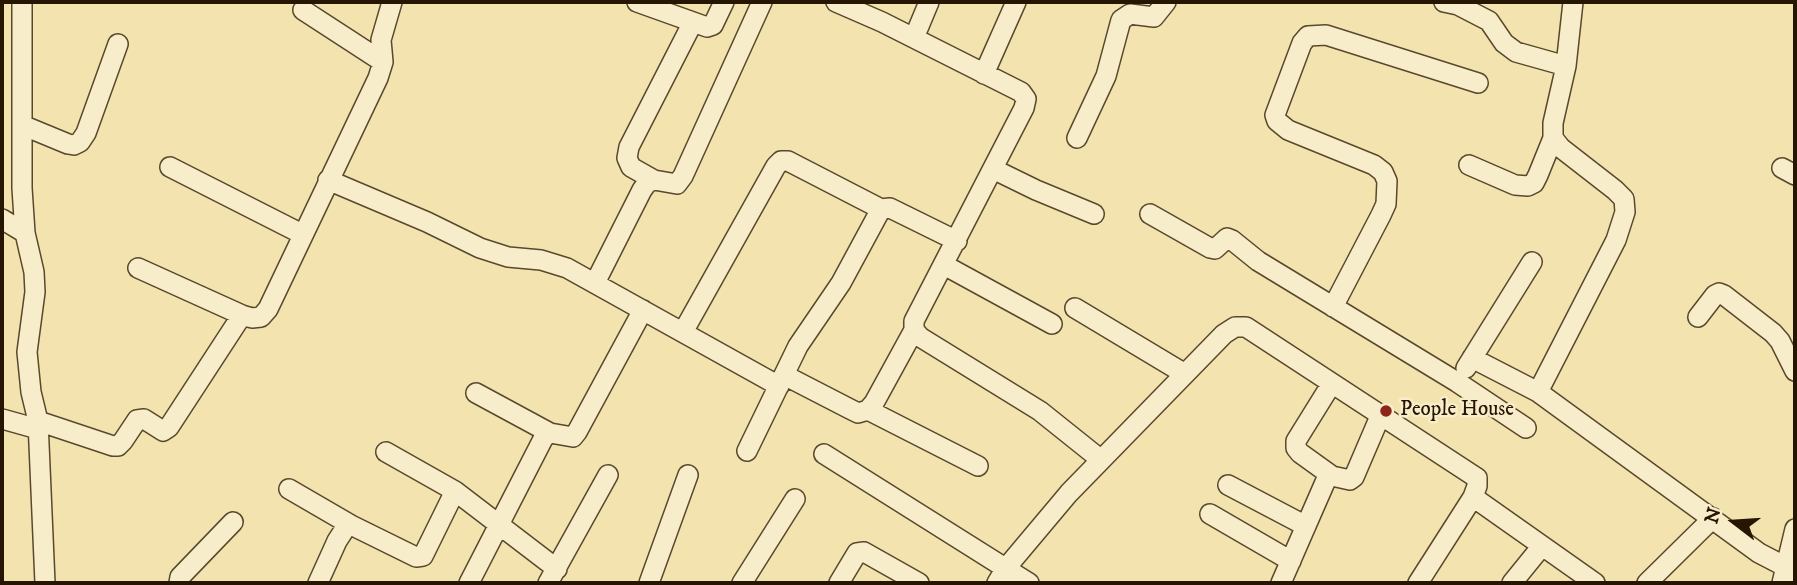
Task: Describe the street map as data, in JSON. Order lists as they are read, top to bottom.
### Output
{
  "places": ["People House"],
  "north": "left"
}
